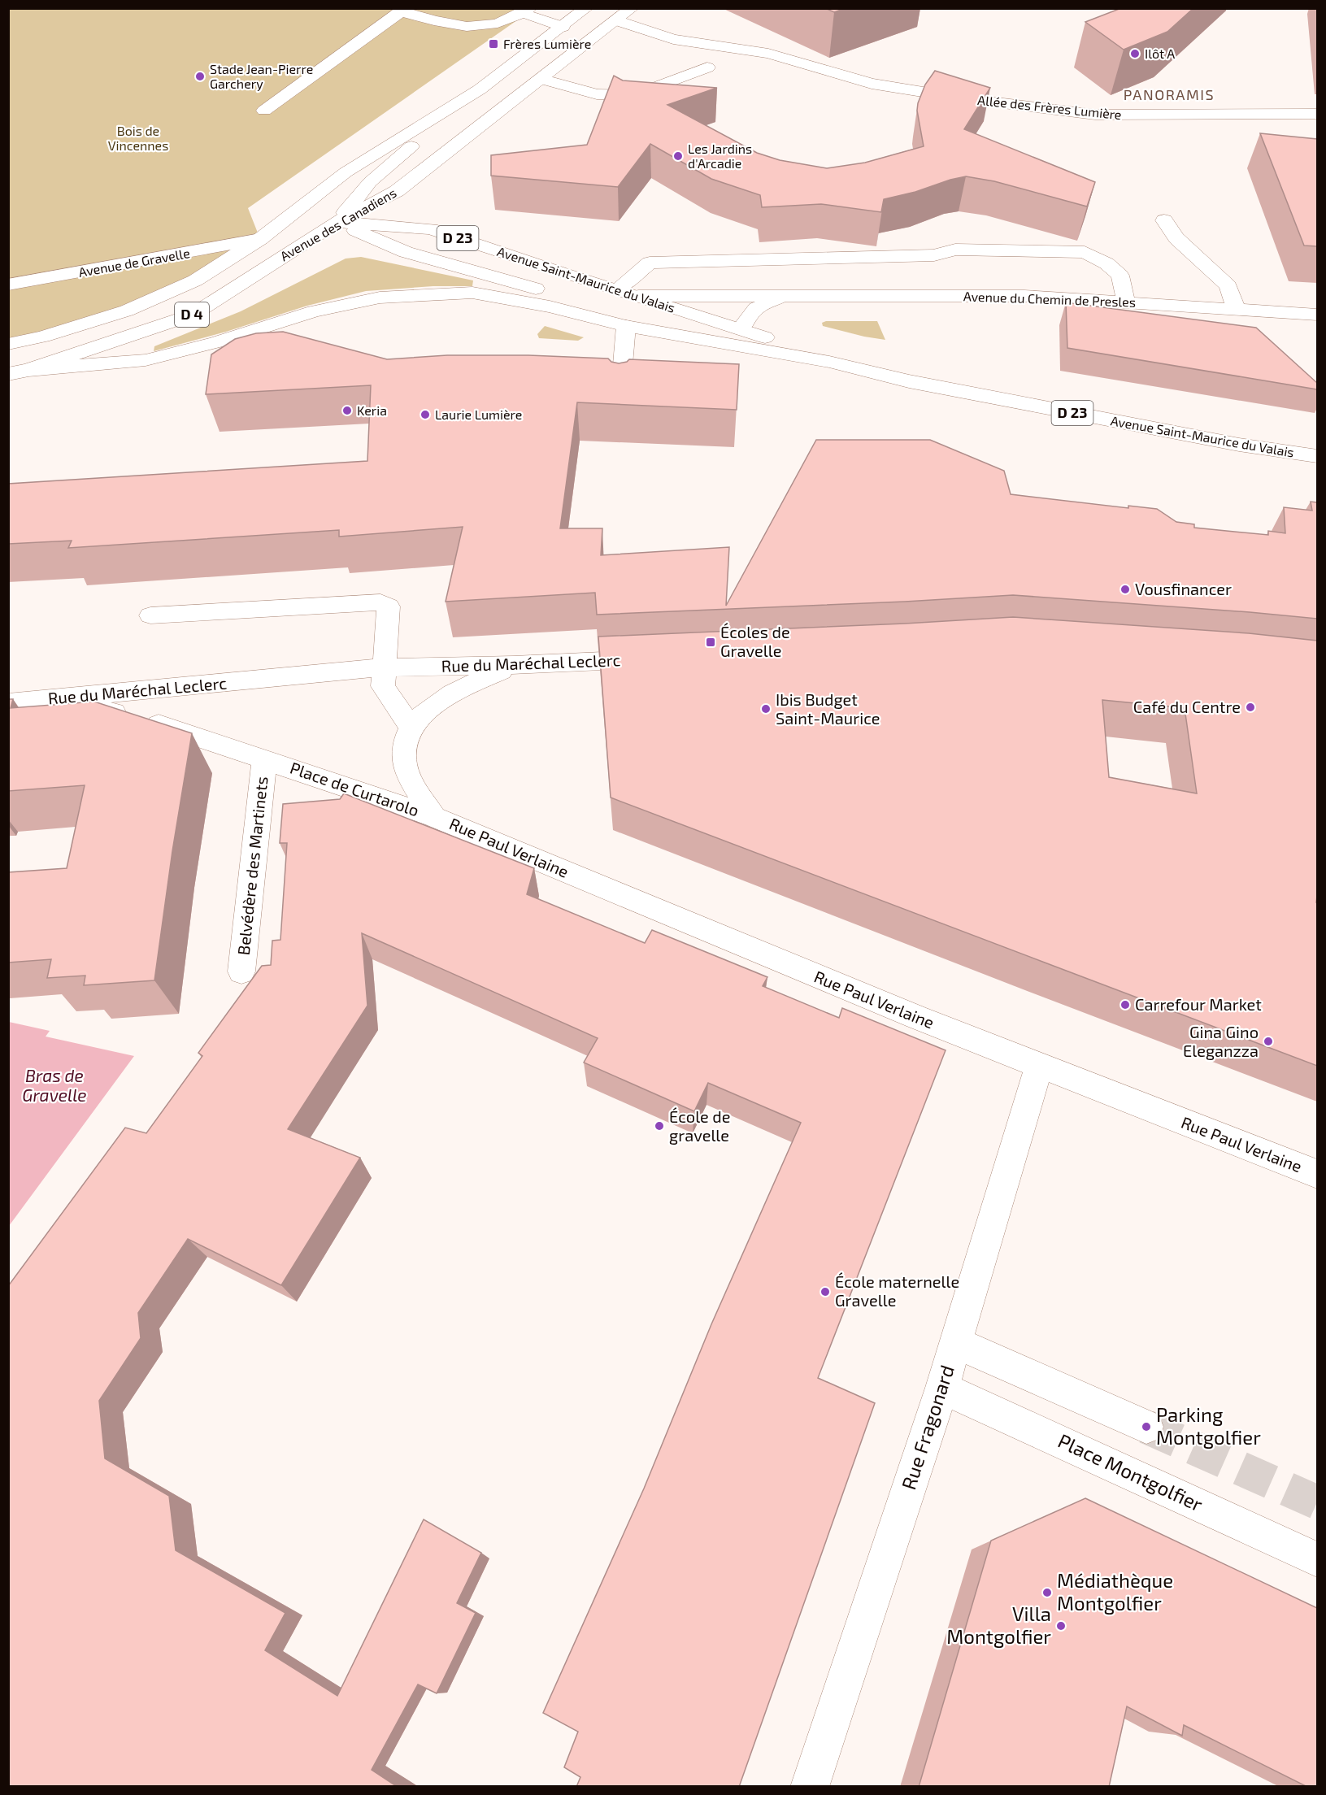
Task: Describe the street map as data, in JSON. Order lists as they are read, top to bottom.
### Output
{
  "streets": {
    "street": [
      "Allée des Frères Lumière",
      "Avenue des Canadiens",
      "D 23",
      "Avenue de Gravelle",
      "Avenue Saint-Maurice du Valais",
      "Avenue du Chemin de Presles",
      "D 4",
      "Rue du Maréchal Leclerc",
      "Place de Curtarolo",
      "Rue Paul Verlaine",
      "Belvédère des Martinets",
      "Rue Fragonard",
      "Place Montgolfier"
    ]
  },
  "crossings": [
    ["Allée des Frères Lumière", "Avenue des Canadiens"],
    ["Avenue des Canadiens", "Avenue de Gravelle"],
    ["Avenue des Canadiens", "Avenue Saint-Maurice du Valais"],
    ["Avenue de Gravelle", "Avenue Saint-Maurice du Valais"],
    ["Avenue Saint-Maurice du Valais", "Avenue du Chemin de Presles"],
    ["Rue du Maréchal Leclerc", "Place de Curtarolo"],
    ["Place de Curtarolo", "Rue Paul Verlaine"],
    ["Place de Curtarolo", "Belvédère des Martinets"],
    ["Rue Paul Verlaine", "Rue Fragonard"],
    ["Rue Fragonard", "Place Montgolfier"]
  ],
  "districts": ["PANORAMIS"],
  "water": ["Bras de Gravelle"],
  "parks": ["Bois de Vincennes"],
  "places": {
    "transit": ["Frères Lumière", "Écoles de Gravelle"],
    "other": [
      "Ilôt A",
      "Stade Jean-Pierre Garchery",
      "Les Jardins d'Arcadie",
      "Keria",
      "Laurie Lumière",
      "Vousfinancer",
      "Café du Centre",
      "Ibis Budget Saint-Maurice",
      "Carrefour Market",
      "Gina Gino Eleganzza",
      "École de gravelle",
      "École maternelle Gravelle",
      "Parking Montgolfier",
      "Médiathèque Montgolfier",
      "Villa Montgolfier"
    ]
  }
}
